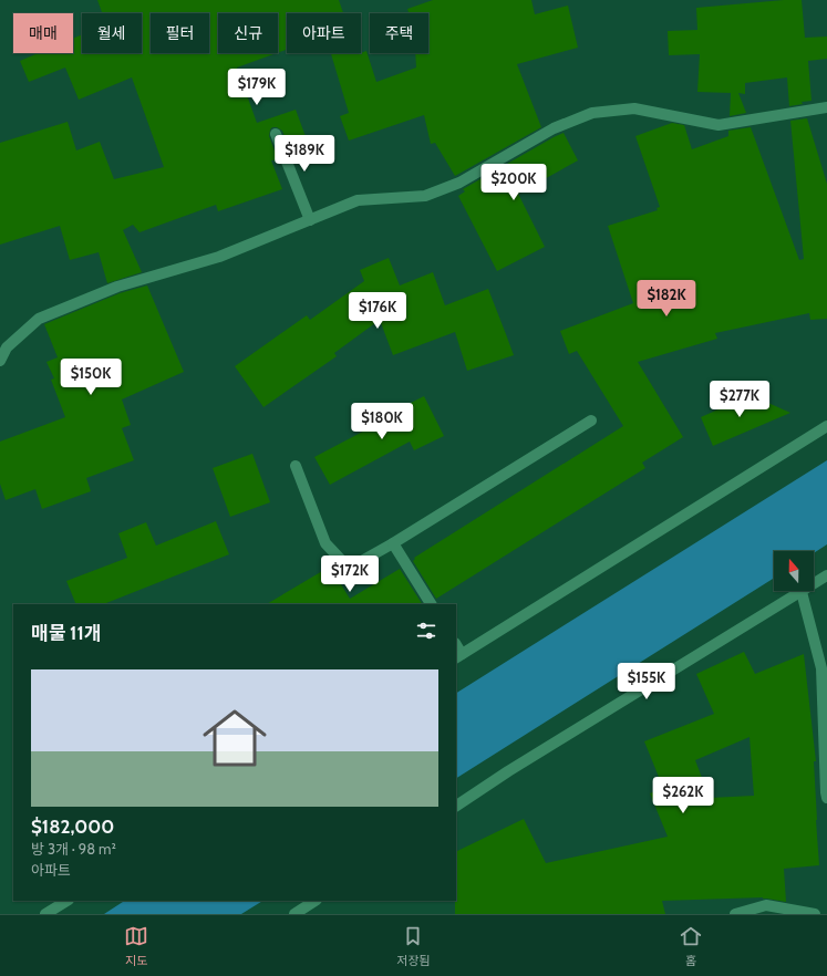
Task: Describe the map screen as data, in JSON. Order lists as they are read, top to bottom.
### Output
{
  "north": "top",
  "page": {
    "chip": [
      "매매",
      "월세",
      "필터",
      "신규",
      "아파트",
      "주택"
    ],
    "price": [
      "$179K",
      "$189K",
      "$200K",
      "$182K",
      "$176K",
      "$150K",
      "$277K",
      "$180K",
      "$172K",
      "$155K",
      "$262K"
    ],
    "heading": "매물 11개",
    "list": [
      {
        "name": "$182,000",
        "note": "방 3개 · 98 m² · 아파트"
      }
    ],
    "tabs": ["지도", "저장됨", "홈"]
  }
}
